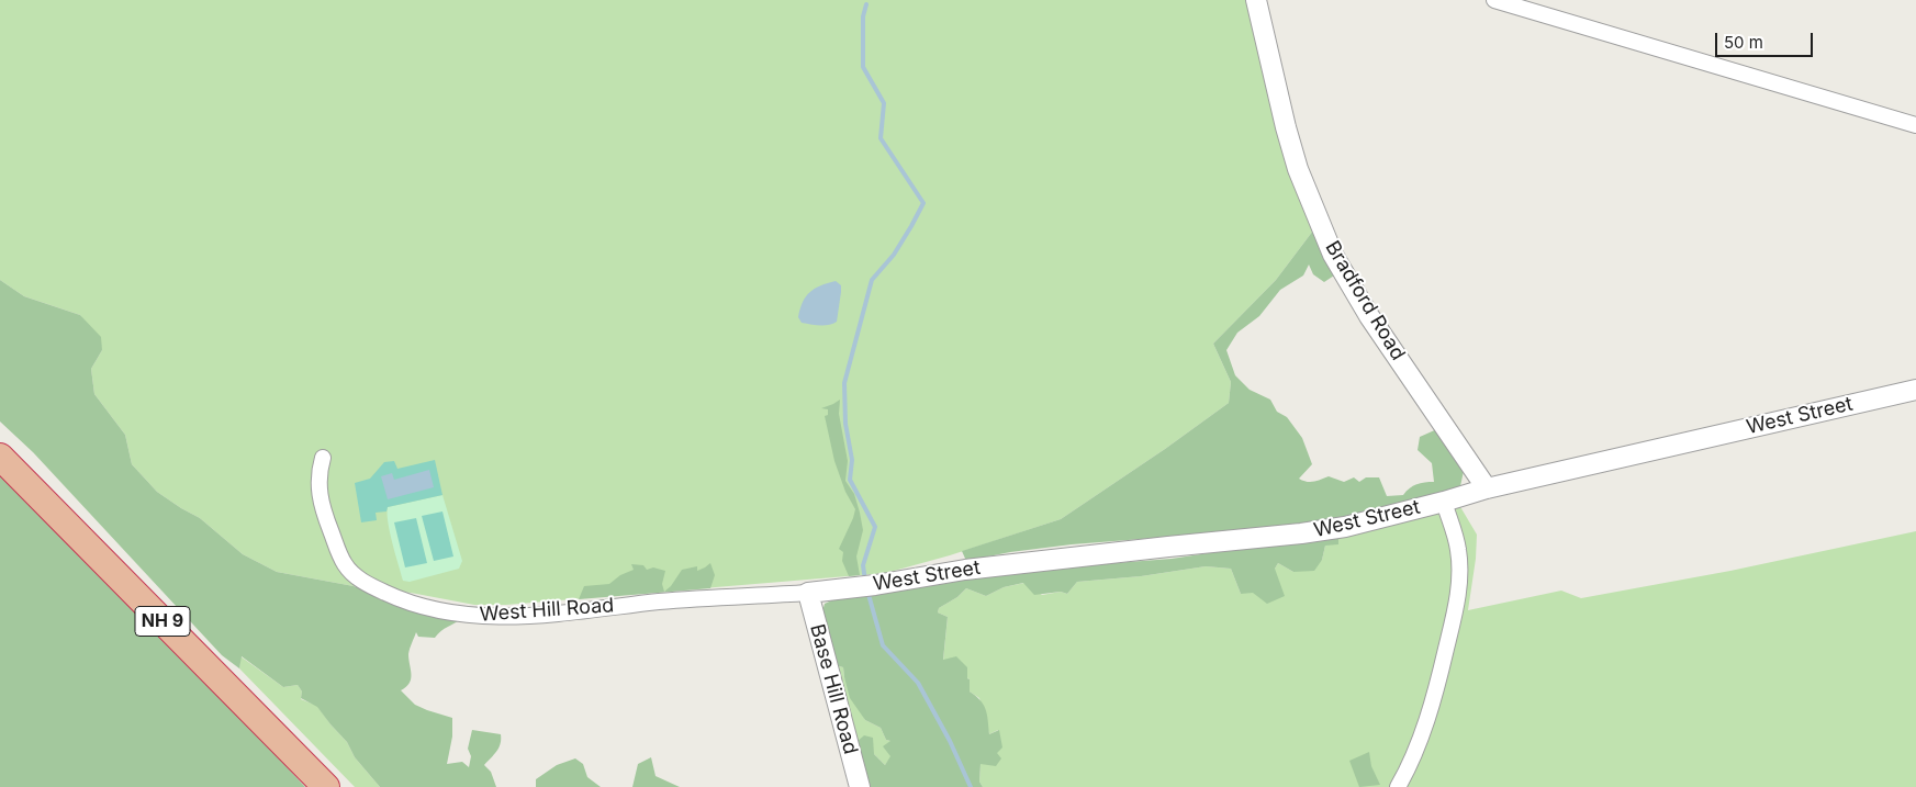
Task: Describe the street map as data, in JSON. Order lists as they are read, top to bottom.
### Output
{
  "streets": {
    "highway": ["NH 9"],
    "street": [
      "Bradford Road",
      "West Street",
      "West Hill Road",
      "Base Hill Road"
    ]
  },
  "crossings": [
    ["Bradford Road", "West Street"],
    ["West Street", "West Hill Road"],
    ["West Street", "Base Hill Road"],
    ["West Hill Road", "Base Hill Road"]
  ],
  "scale_bar": "50 m"
}
